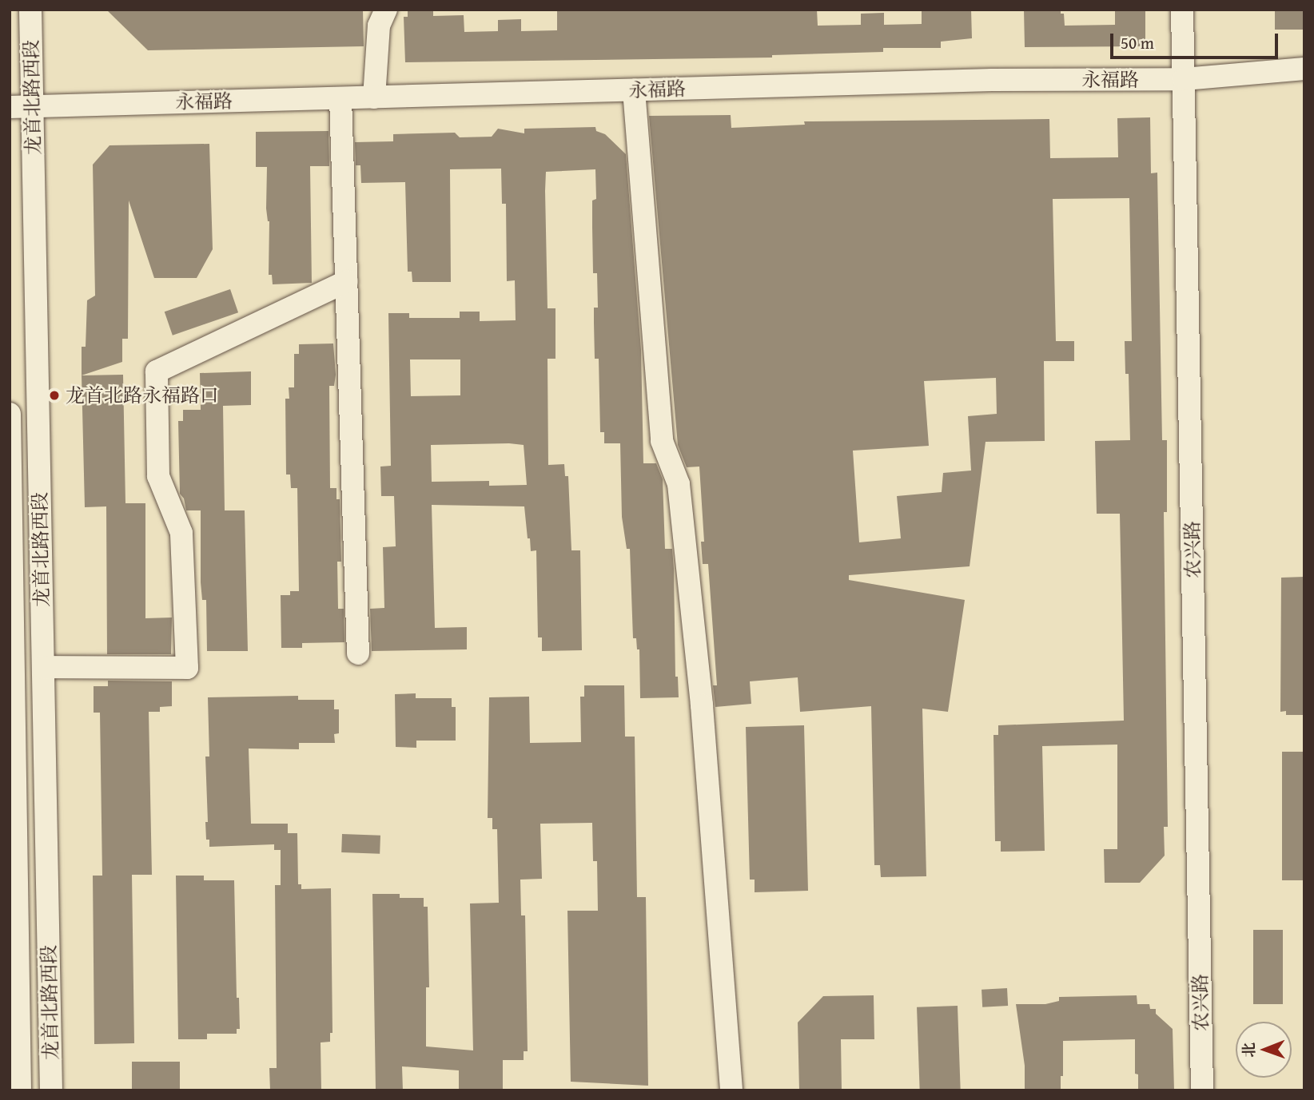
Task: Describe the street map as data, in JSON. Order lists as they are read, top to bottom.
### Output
{
  "streets": {
    "street": ["永福路", "龙首北路西段", "农兴路"]
  },
  "crossings": [
    ["永福路", "龙首北路西段"],
    ["永福路", "农兴路"]
  ],
  "places": ["龙首北路永福路口"],
  "scale_bar": "50 m",
  "north": "left"
}
